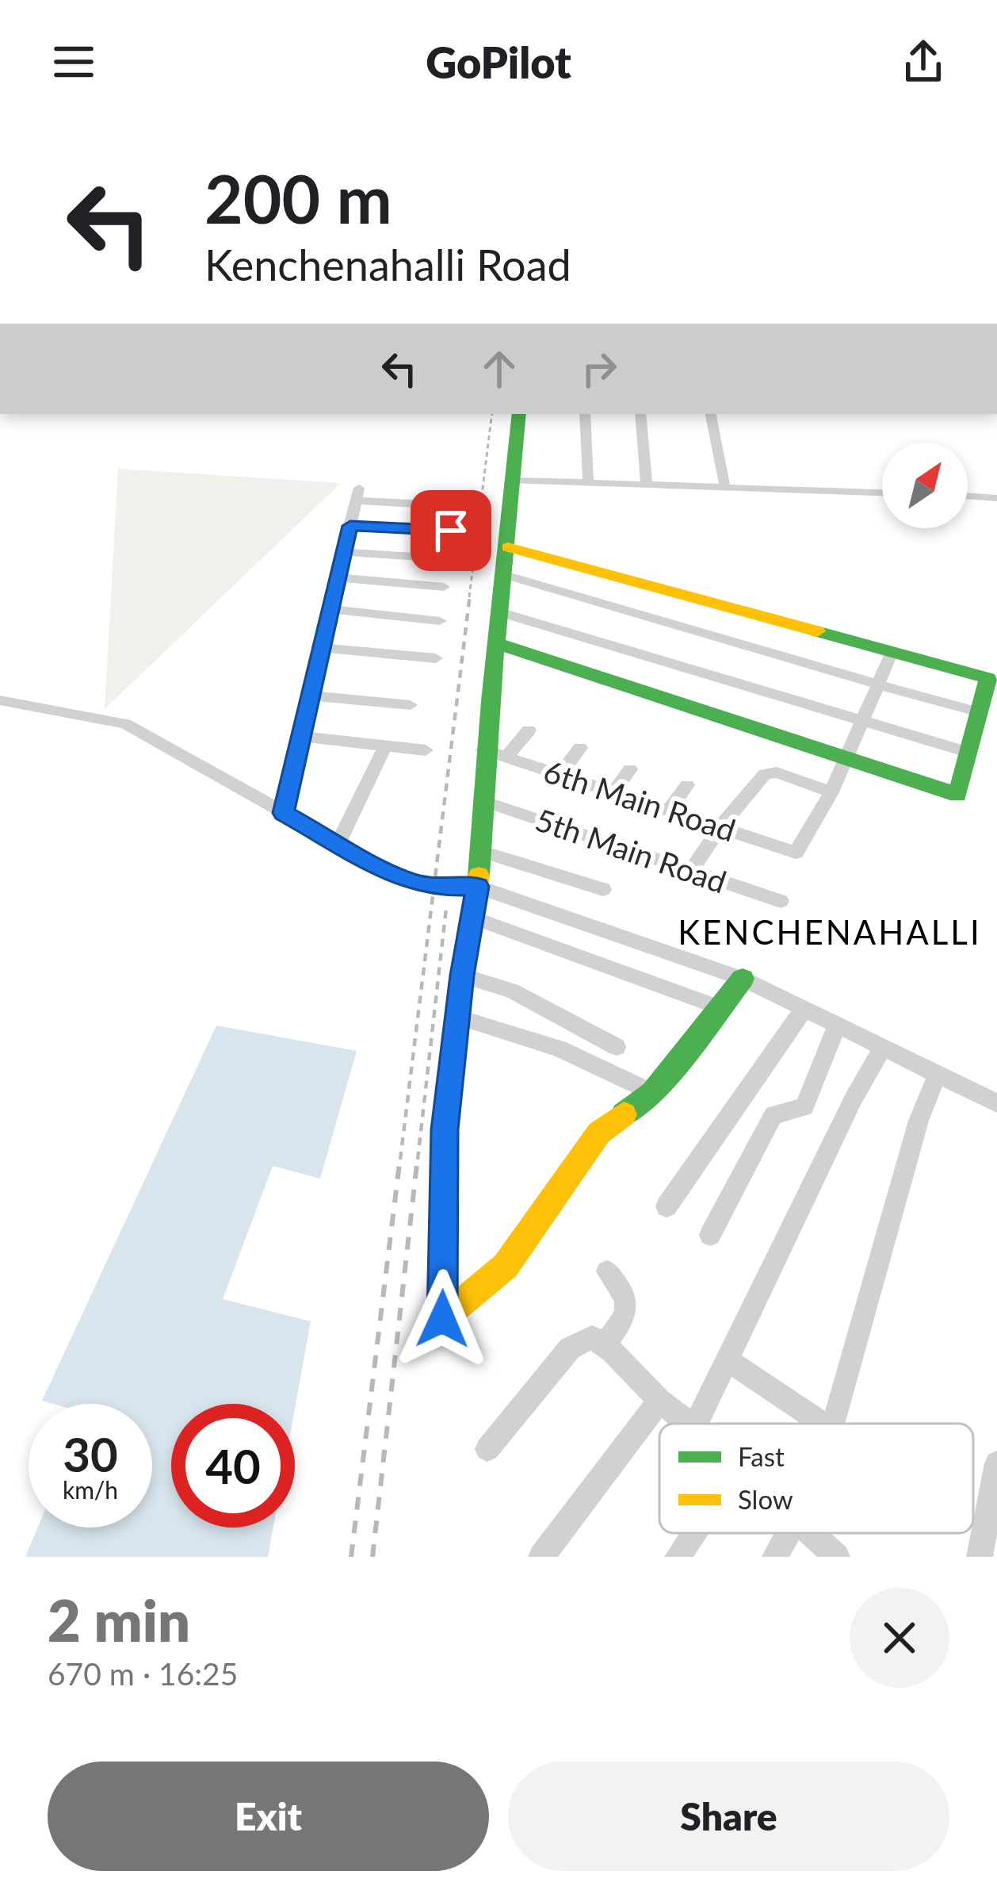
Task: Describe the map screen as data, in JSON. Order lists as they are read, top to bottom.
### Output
{
  "streets": {
    "street": ["6th Main Road", "5th Main Road"]
  },
  "districts": ["KENCHENAHALLI"],
  "legend": ["Fast", "Slow"],
  "north": "top right",
  "page": {
    "header": "GoPilot",
    "turn": ["200 m", "Kenchenahalli Road"],
    "speed": "30 km/h",
    "limit": "40",
    "heading": ["2 min", "670 m · 16:25"],
    "buttons": ["Exit", "Share"]
  }
}
